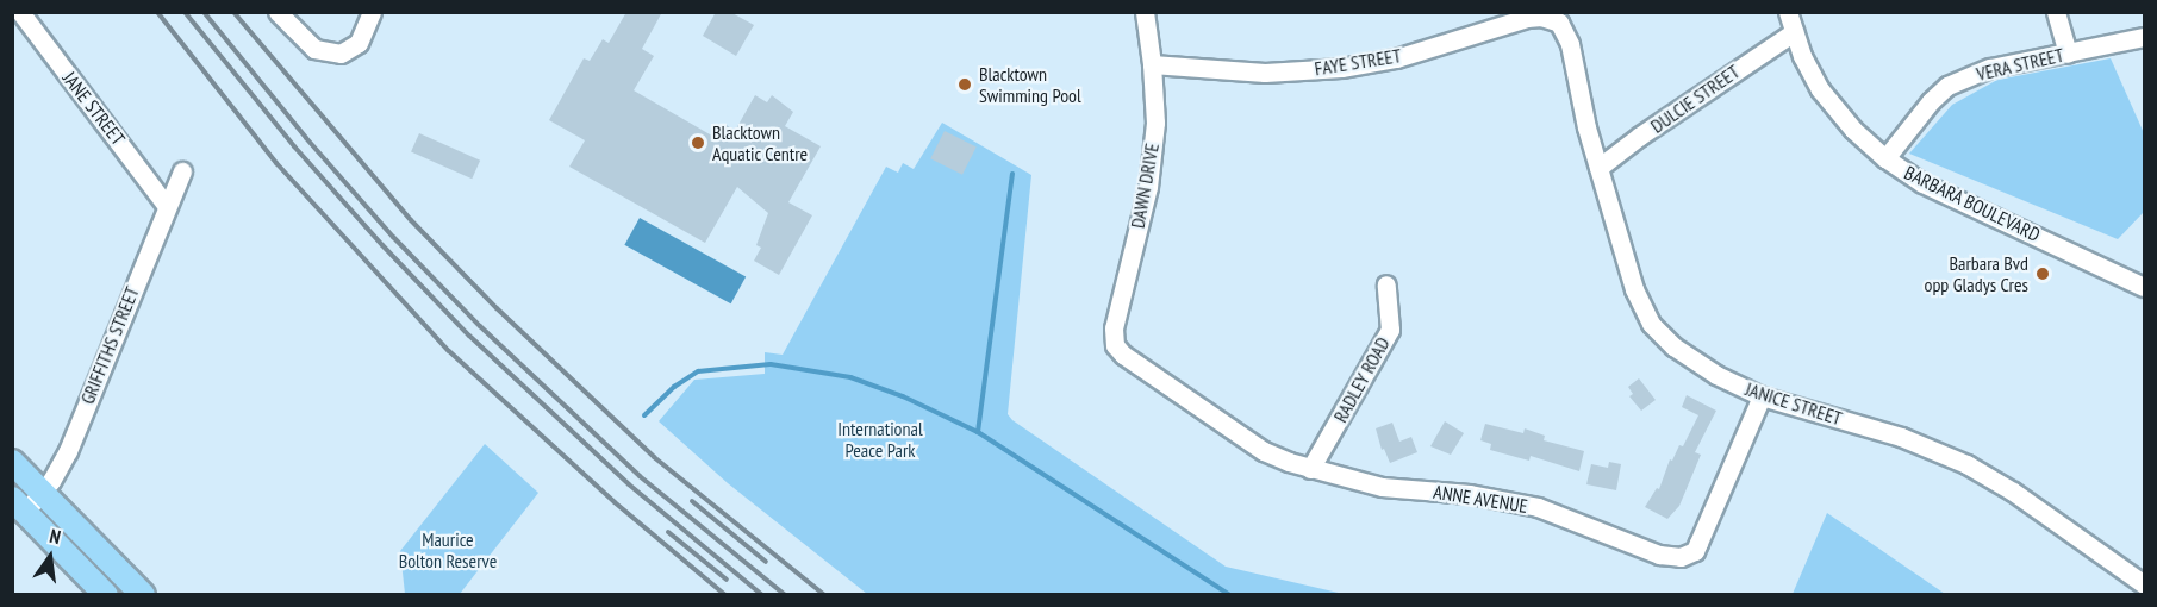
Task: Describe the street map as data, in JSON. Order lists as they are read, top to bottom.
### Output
{
  "streets": {
    "street": [
      "FAYE STREET",
      "VERA STREET",
      "DULCIE STREET",
      "JANE STREET",
      "DAWN DRIVE",
      "BARBARA BOULEVARD",
      "GRIFFITHS STREET",
      "RADLEY ROAD",
      "JANICE STREET",
      "ANNE AVENUE"
    ]
  },
  "crossings": [
    ["FAYE STREET", "DAWN DRIVE"],
    ["FAYE STREET", "JANICE STREET"],
    ["VERA STREET", "BARBARA BOULEVARD"],
    ["DULCIE STREET", "BARBARA BOULEVARD"],
    ["DULCIE STREET", "JANICE STREET"],
    ["JANE STREET", "GRIFFITHS STREET"],
    ["DAWN DRIVE", "ANNE AVENUE"],
    ["RADLEY ROAD", "ANNE AVENUE"],
    ["JANICE STREET", "ANNE AVENUE"]
  ],
  "parks": ["International Peace Park", "Maurice Bolton Reserve"],
  "places": ["Blacktown Swimming Pool", "Blacktown Aquatic Centre", "Barbara Bvd opp Gladys Cres"],
  "north": "top"
}
